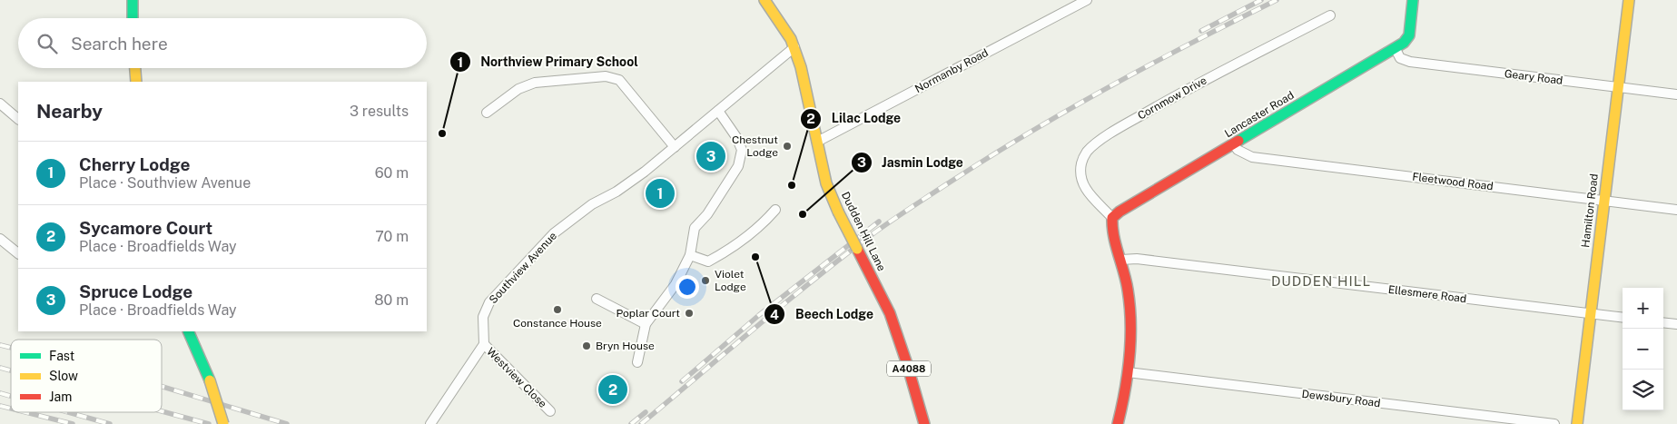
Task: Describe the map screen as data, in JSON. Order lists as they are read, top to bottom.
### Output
{
  "streets": {
    "street": [
      "Normanby Road",
      "Geary Road",
      "Cornmow Drive",
      "Lancaster Road",
      "Fleetwood Road",
      "Hamilton Road",
      "Dudden Hill Lane",
      "Southview Avenue",
      "Ellesmere Road",
      "A4088",
      "Westview Close",
      "Dewsbury Road"
    ]
  },
  "crossings": [
    ["Normanby Road", "Dudden Hill Lane"],
    ["Geary Road", "Lancaster Road"],
    ["Geary Road", "Hamilton Road"],
    ["Cornmow Drive", "Lancaster Road"],
    ["Lancaster Road", "Fleetwood Road"],
    ["Fleetwood Road", "Hamilton Road"],
    ["Hamilton Road", "Ellesmere Road"],
    ["Dudden Hill Lane", "Southview Avenue"],
    ["Southview Avenue", "Westview Close"]
  ],
  "districts": ["DUDDEN HILL"],
  "places": [
    "Northview Primary School",
    "Chestnut Lodge",
    "Lilac Lodge",
    "Jasmin Lodge",
    "Beech Lodge",
    "Violet Lodge",
    "Constance House",
    "Poplar Court",
    "Bryn House"
  ],
  "legend": ["Fast", "Slow", "Jam"],
  "page": {
    "search": "Search here",
    "heading": ["Nearby", "3 results"],
    "pins": ["3", "1", "2"],
    "list": [
      {
        "mark": "1",
        "name": "Cherry Lodge",
        "note": "Place · Southview Avenue",
        "value": "60 m"
      },
      {
        "mark": "2",
        "name": "Sycamore Court",
        "note": "Place · Broadfields Way",
        "value": "70 m"
      },
      {
        "mark": "3",
        "name": "Spruce Lodge",
        "note": "Place · Broadfields Way",
        "value": "80 m"
      }
    ],
    "map_buttons": ["+", "−"]
  }
}
